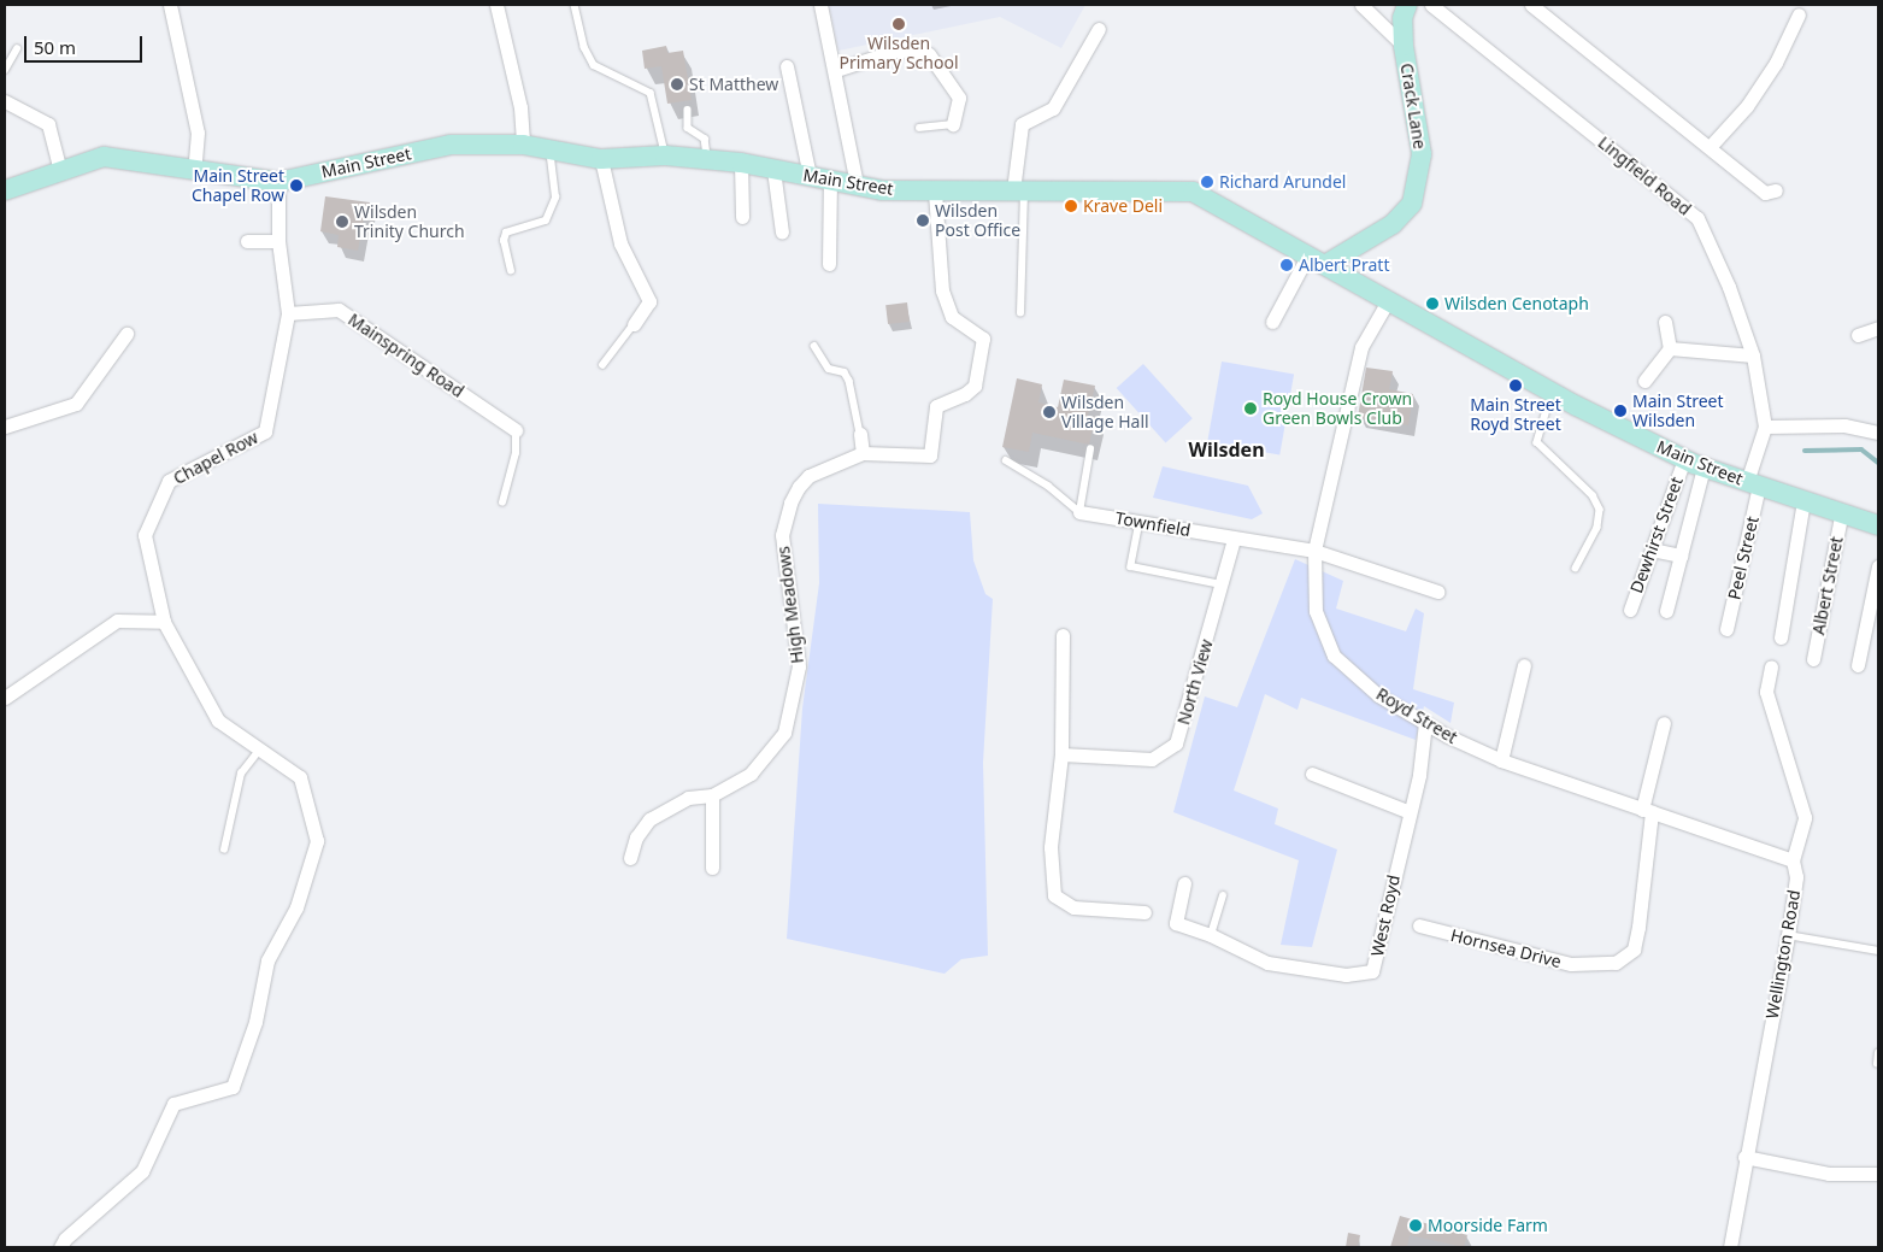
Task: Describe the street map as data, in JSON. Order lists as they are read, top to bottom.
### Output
{
  "streets": {
    "street": [
      "Crack Lane",
      "Main Street",
      "Lingfield Road",
      "Mainspring Road",
      "Chapel Row",
      "Townfield",
      "Dewhirst Street",
      "Peel Street",
      "Albert Street",
      "High Meadows",
      "North View",
      "Royd Street",
      "West Royd",
      "Hornsea Drive",
      "Wellington Road"
    ]
  },
  "crossings": [
    ["Crack Lane", "Main Street"],
    ["Main Street", "Lingfield Road"],
    ["Main Street", "Chapel Row"],
    ["Main Street", "Dewhirst Street"],
    ["Main Street", "Peel Street"],
    ["Main Street", "Albert Street"],
    ["Main Street", "Royd Street"],
    ["Lingfield Road", "Peel Street"],
    ["Mainspring Road", "Chapel Row"],
    ["Townfield", "North View"],
    ["Townfield", "Royd Street"],
    ["Royd Street", "West Royd"],
    ["Royd Street", "Hornsea Drive"],
    ["Royd Street", "Wellington Road"]
  ],
  "districts": ["Wilsden"],
  "places": [
    "Wilsden Primary School",
    "St Matthew",
    "Richard Arundel",
    "Main Street Chapel Row",
    "Krave Deli",
    "Wilsden Post Office",
    "Wilsden Trinity Church",
    "Albert Pratt",
    "Wilsden Cenotaph",
    "Main Street Royd Street",
    "Royd House Crown Green Bowls Club",
    "Main Street Wilsden",
    "Wilsden Village Hall",
    "Moorside Farm"
  ],
  "scale_bar": "50 m"
}
